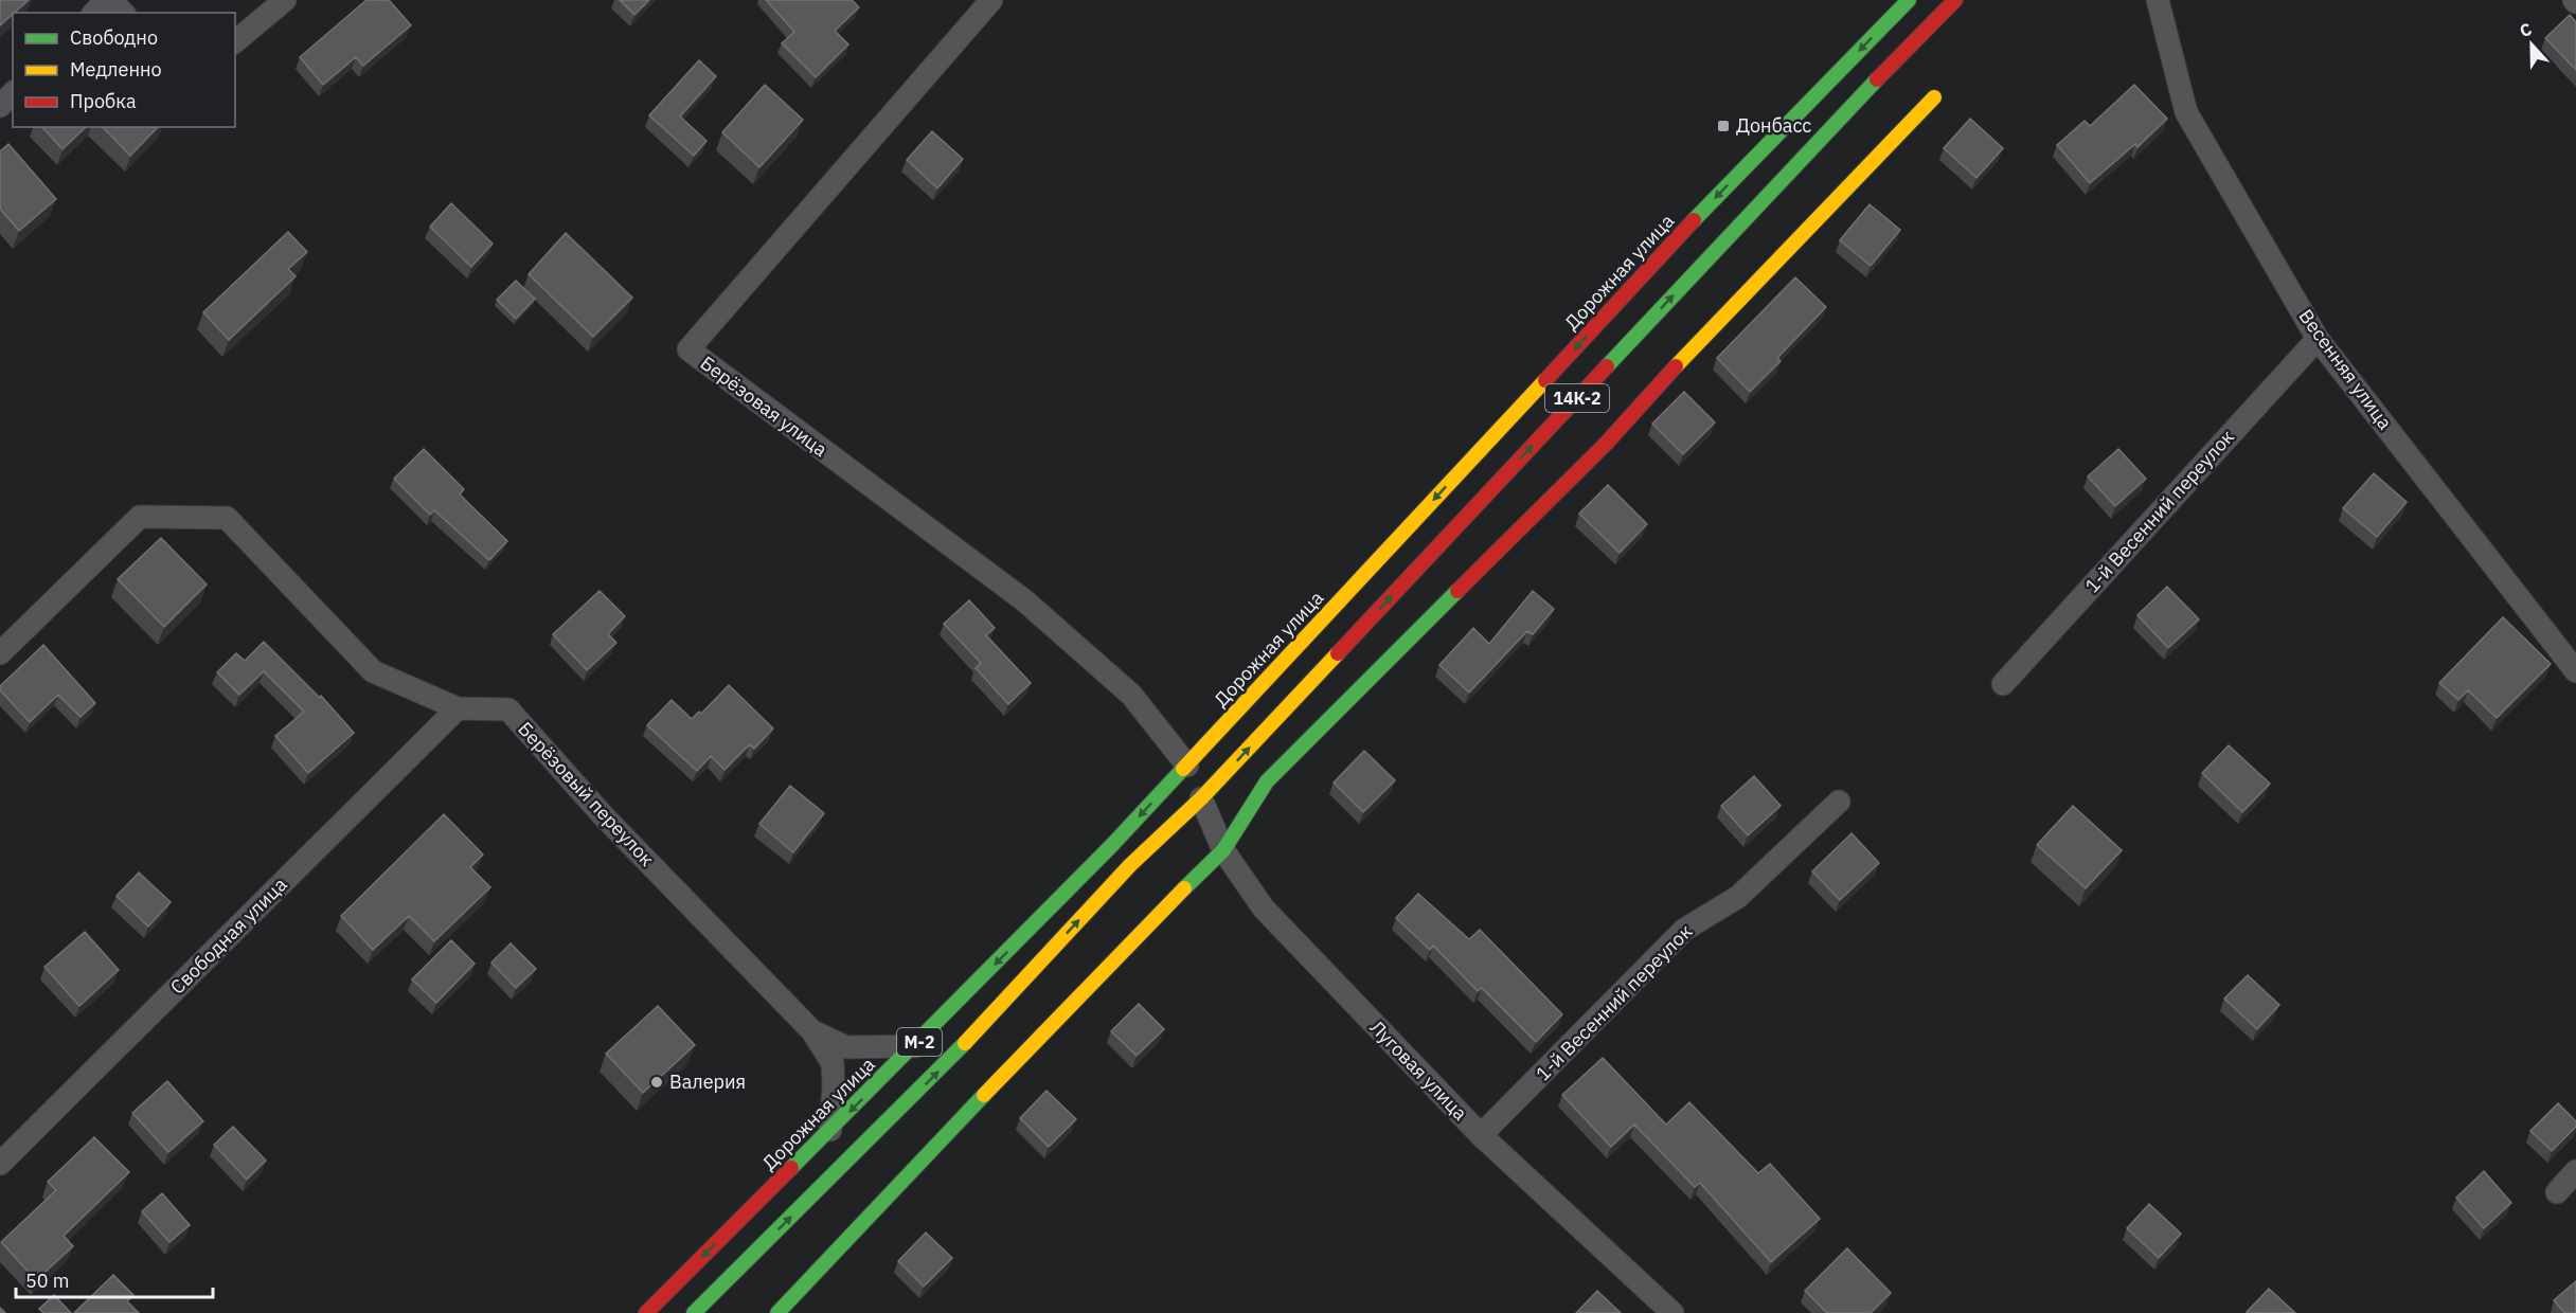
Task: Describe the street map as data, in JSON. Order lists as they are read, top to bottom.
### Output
{
  "streets": {
    "main road": ["Дорожная улица", "14К-2", "М-2"],
    "street": [
      "Весенняя улица",
      "Берёзовая улица",
      "1-й Весенний переулок",
      "Берёзовый переулок",
      "Свободная улица",
      "Луговая улица"
    ]
  },
  "crossings": [
    ["Дорожная улица", "Берёзовая улица"],
    ["Дорожная улица", "Берёзовый переулок"],
    ["Весенняя улица", "1-й Весенний переулок"],
    ["14К-2", "М-2"],
    ["14К-2", "Луговая улица"],
    ["1-й Весенний переулок", "Луговая улица"],
    ["Берёзовый переулок", "Свободная улица"],
    ["М-2", "Луговая улица"]
  ],
  "places": {
    "transit": ["Донбасс"],
    "other": ["Валерия"]
  },
  "legend": ["Свободно", "Медленно", "Пробка"],
  "scale_bar": "50 m",
  "north": "top"
}
